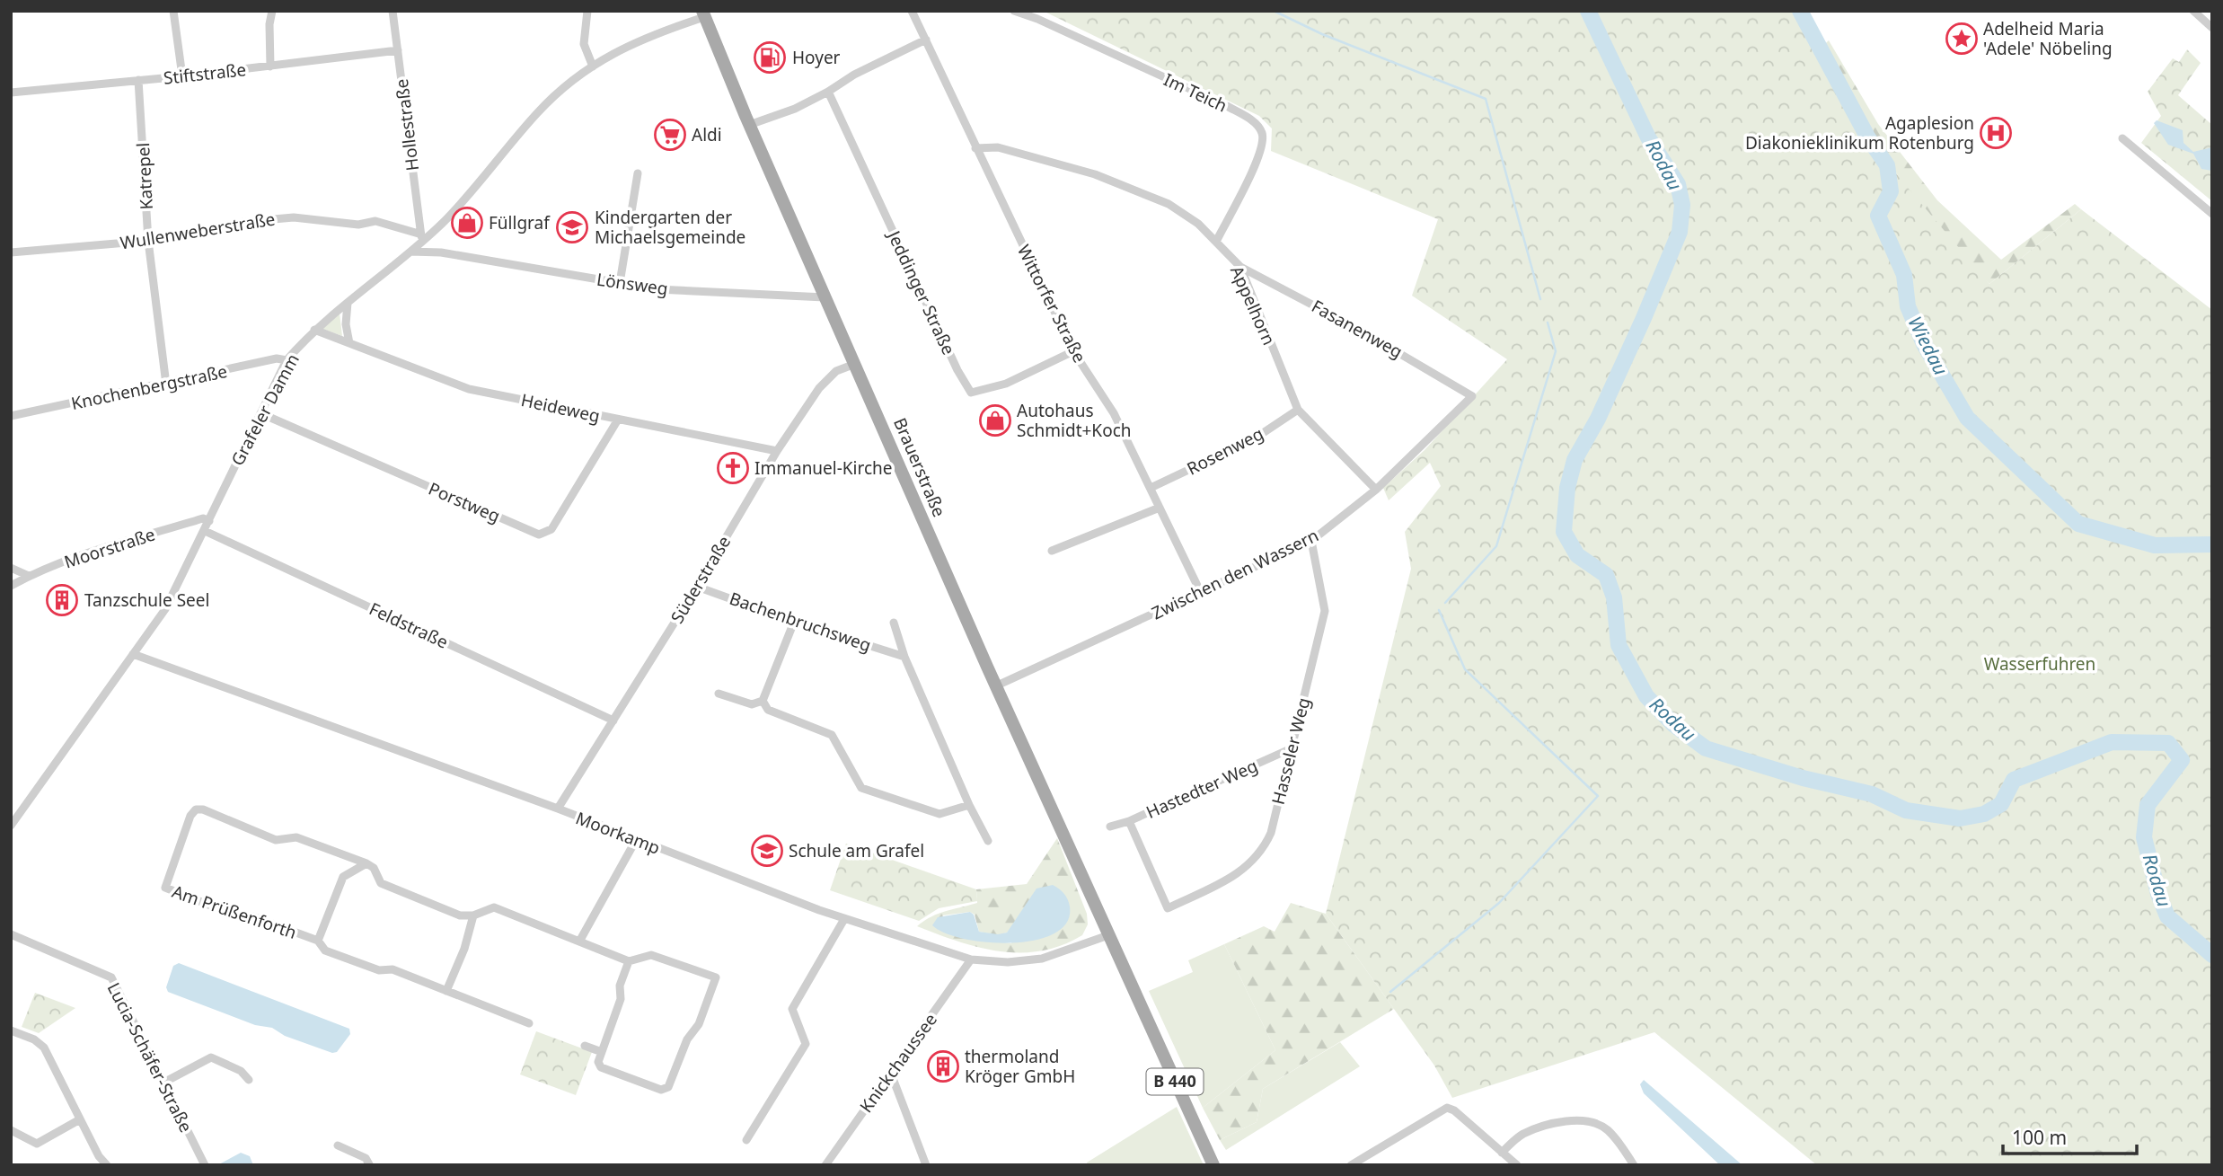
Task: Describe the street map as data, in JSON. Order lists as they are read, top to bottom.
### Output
{
  "streets": {
    "main road": ["Brauerstraße", "B 440"],
    "street": [
      "Stiftstraße",
      "Im Teich",
      "Hollestraße",
      "Katrepel",
      "Wullenweberstraße",
      "Lönsweg",
      "Jeddinger Straße",
      "Wittorfer Straße",
      "Appelhorn",
      "Fasanenweg",
      "Knochenbergstraße",
      "Heideweg",
      "Grafeler Damm",
      "Rosenweg",
      "Porstweg",
      "Moorstraße",
      "Zwischen den Wassern",
      "Süderstraße",
      "Bachenbruchsweg",
      "Feldstraße",
      "Hasseler Weg",
      "Hastedter Weg",
      "Moorkamp",
      "Am Prüßenforth",
      "Lucia-Schäfer-Straße",
      "Knickchaussee"
    ]
  },
  "crossings": [
    ["Stiftstraße", "Hollestraße"],
    ["Stiftstraße", "Katrepel"],
    ["Im Teich", "Appelhorn"],
    ["Hollestraße", "Wullenweberstraße"],
    ["Hollestraße", "Grafeler Damm"],
    ["Katrepel", "Wullenweberstraße"],
    ["Katrepel", "Knochenbergstraße"],
    ["Wullenweberstraße", "Grafeler Damm"],
    ["Lönsweg", "Grafeler Damm"],
    ["Lönsweg", "Brauerstraße"],
    ["Jeddinger Straße", "Wittorfer Straße"],
    ["Wittorfer Straße", "Appelhorn"],
    ["Wittorfer Straße", "Rosenweg"],
    ["Wittorfer Straße", "Zwischen den Wassern"],
    ["Appelhorn", "Fasanenweg"],
    ["Appelhorn", "Rosenweg"],
    ["Appelhorn", "Zwischen den Wassern"],
    ["Fasanenweg", "Zwischen den Wassern"],
    ["Knochenbergstraße", "Grafeler Damm"],
    ["Heideweg", "Grafeler Damm"],
    ["Heideweg", "Porstweg"],
    ["Heideweg", "Süderstraße"],
    ["Grafeler Damm", "Brauerstraße"],
    ["Grafeler Damm", "Porstweg"],
    ["Grafeler Damm", "Moorstraße"],
    ["Grafeler Damm", "Feldstraße"],
    ["Grafeler Damm", "Moorkamp"],
    ["Brauerstraße", "Zwischen den Wassern"],
    ["Brauerstraße", "Süderstraße"],
    ["Brauerstraße", "Moorkamp"],
    ["Brauerstraße", "B 440"],
    ["Zwischen den Wassern", "Hasseler Weg"],
    ["Süderstraße", "Bachenbruchsweg"],
    ["Süderstraße", "Feldstraße"],
    ["Süderstraße", "Moorkamp"],
    ["Hasseler Weg", "Hastedter Weg"],
    ["Moorkamp", "Knickchaussee"],
    ["Moorkamp", "B 440"]
  ],
  "water": ["Rodau", "Wiedau"],
  "parks": ["Wasserfuhren"],
  "places": {
    "place": ["Adelheid Maria 'Adele' Nöbeling"],
    "fuel station": ["Hoyer"],
    "hospital": ["Agaplesion Diakonieklinikum Rotenburg"],
    "supermarket": ["Aldi"],
    "shop": ["Füllgraf", "Autohaus Schmidt+Koch"],
    "school or university": ["Kindergarten der Michaelsgemeinde", "Schule am Grafel"],
    "church": ["Immanuel-Kirche"],
    "building": ["Tanzschule Seel", "thermoland Kröger GmbH"]
  },
  "scale_bar": "100 m"
}
